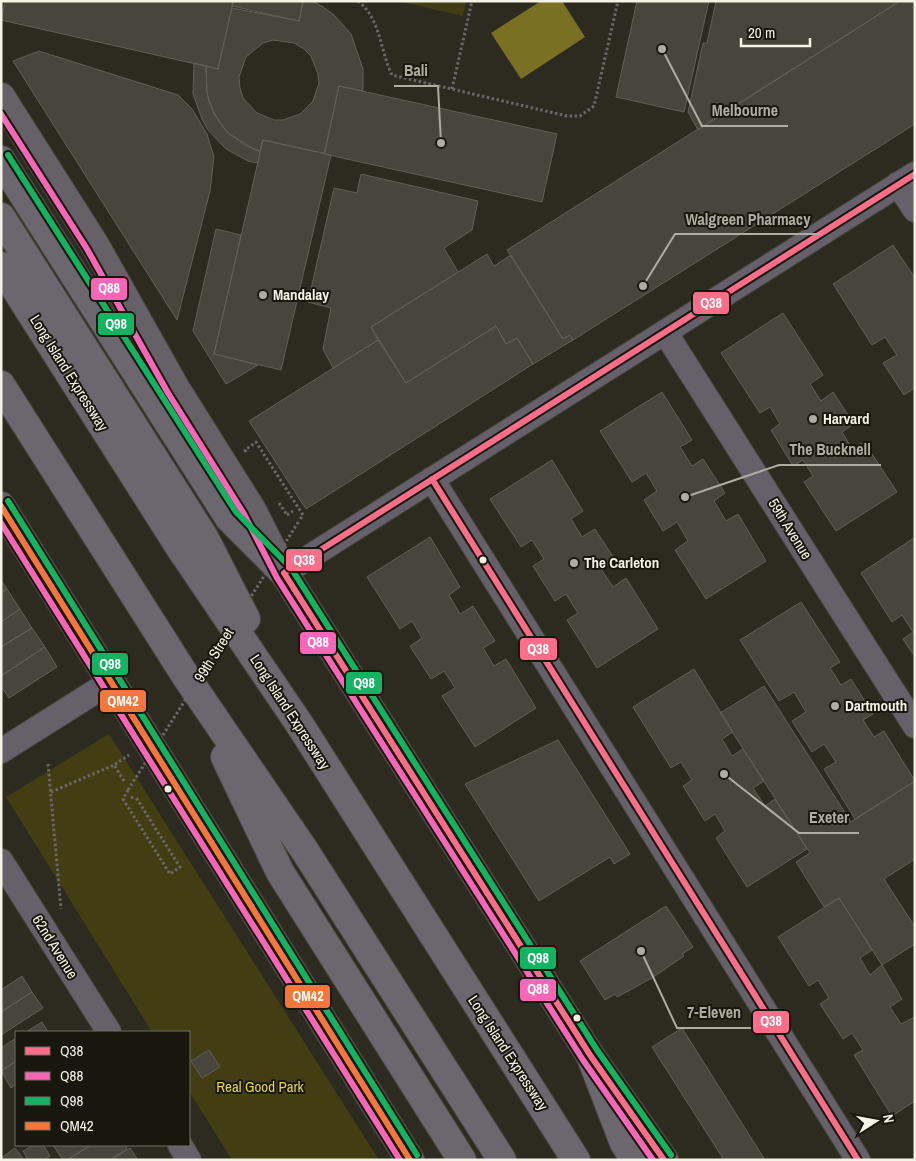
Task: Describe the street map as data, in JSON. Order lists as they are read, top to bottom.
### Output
{
  "streets": {
    "highway": ["Long Island Expressway"],
    "street": ["59th Avenue", "62nd Avenue"],
    "path": ["99th Street"]
  },
  "parks": ["Real Good Park"],
  "places": [
    "Melbourne",
    "Bali",
    "Walgreen Pharmacy",
    "Mandalay",
    "Harvard",
    "The Bucknell",
    "The Carleton",
    "Dartmouth",
    "Exeter",
    "7-Eleven"
  ],
  "lines": [
    "transit line Q88",
    "transit line Q98",
    "transit line Q38",
    "transit line QM42"
  ],
  "legend": [
    "Q38",
    "Q88",
    "Q98",
    "QM42"
  ],
  "scale_bar": "20 m",
  "north": "right"
}
